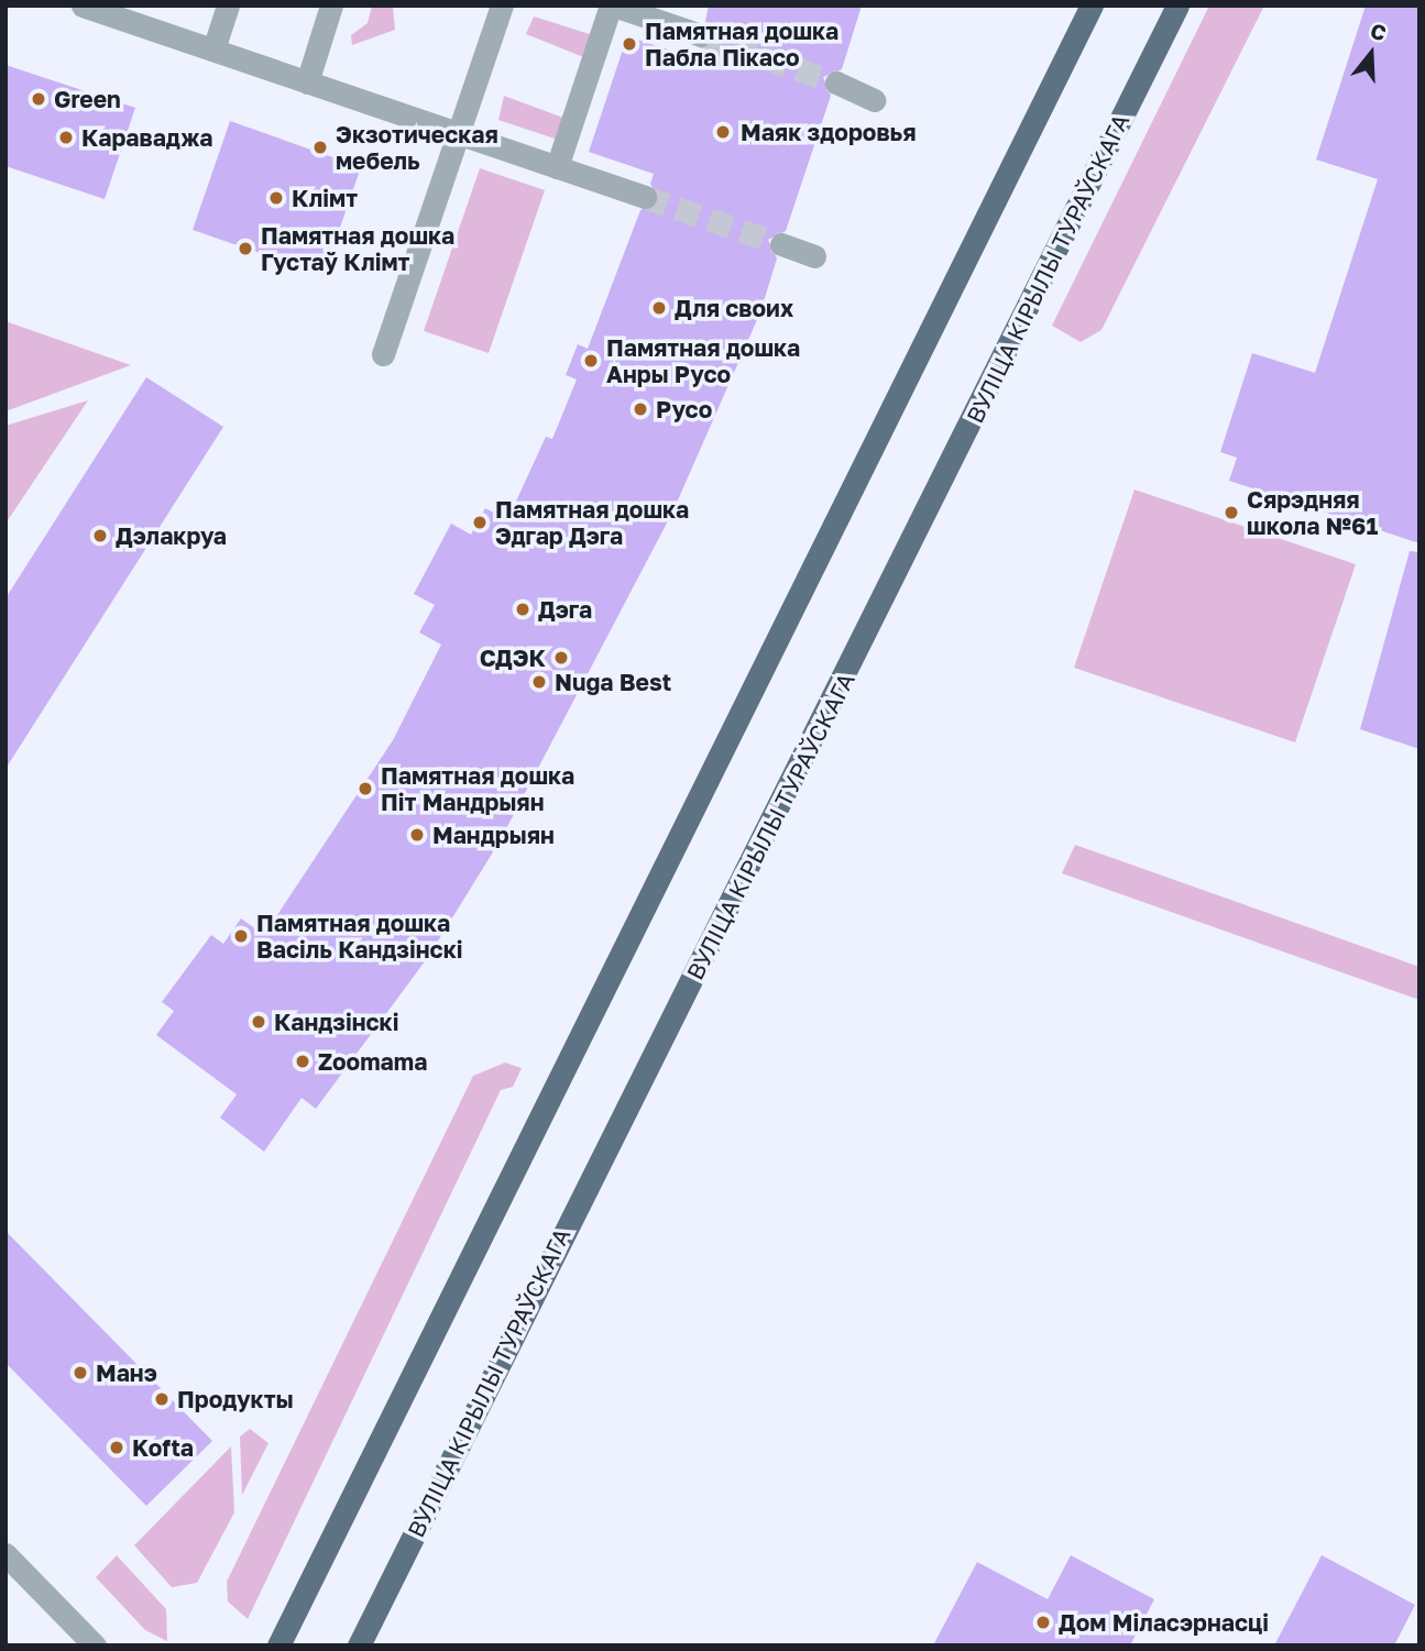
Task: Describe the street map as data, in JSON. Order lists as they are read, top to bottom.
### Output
{
  "streets": {
    "main road": ["ВУЛІЦА КІРЫЛЫ ТУРАЎСКАГА"]
  },
  "places": [
    "Памятная дошка Пабла Пікасо",
    "Green",
    "Маяк здоровья",
    "Караваджа",
    "Экзотическая мебель",
    "Клімт",
    "Памятная дошка Густаў Клімт",
    "Для своих",
    "Памятная дошка Анры Русо",
    "Русо",
    "Сярэдняя школа №61",
    "Памятная дошка Эдгар Дэга",
    "Дэлакруа",
    "Дэга",
    "СДЭК",
    "Nuga Best",
    "Памятная дошка Піт Мандрыян",
    "Мандрыян",
    "Памятная дошка Васіль Кандзінскі",
    "Кандзінскі",
    "Zoomama",
    "Манэ",
    "Продукты",
    "Kofta",
    "Дом Міласэрнасці"
  ],
  "north": "top"
}
